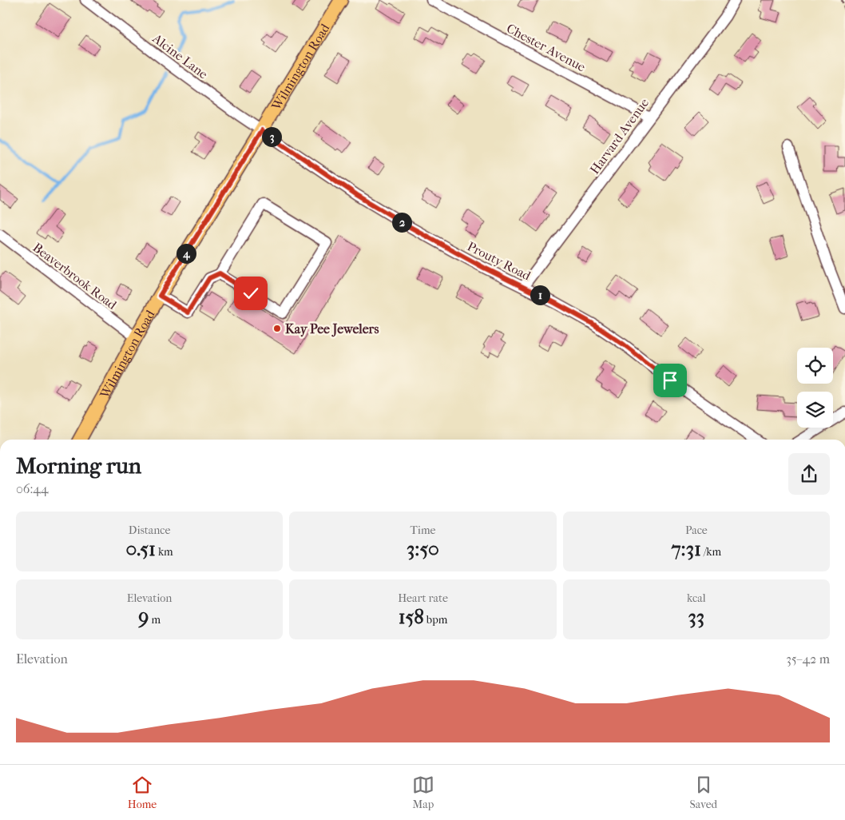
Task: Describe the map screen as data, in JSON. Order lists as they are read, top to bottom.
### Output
{
  "streets": {
    "main road": ["Wilmington Road"],
    "street": [
      "Chester Avenue",
      "Alcine Lane",
      "Harvard Avenue",
      "Prouty Road",
      "Beaverbrook Road"
    ]
  },
  "crossings": [
    ["Chester Avenue", "Harvard Avenue"],
    ["Alcine Lane", "Wilmington Road"],
    ["Alcine Lane", "Prouty Road"],
    ["Wilmington Road", "Prouty Road"],
    ["Wilmington Road", "Beaverbrook Road"],
    ["Harvard Avenue", "Prouty Road"]
  ],
  "places": ["Kay Pee Jewelers"],
  "page": {
    "pins": [
      "3",
      "2",
      "4",
      "1"
    ],
    "heading": ["Morning run", "06:44"],
    "stats": [
      ["Distance", "0.51 km"],
      ["Time", "3:50"],
      ["Pace", "7:31 /km"],
      ["Elevation", "9 m"],
      ["Heart rate", "158 bpm"],
      ["kcal", "33"]
    ],
    "chart": ["Elevation", "35–42 m"],
    "tabs": ["Home", "Map", "Saved"]
  }
}
